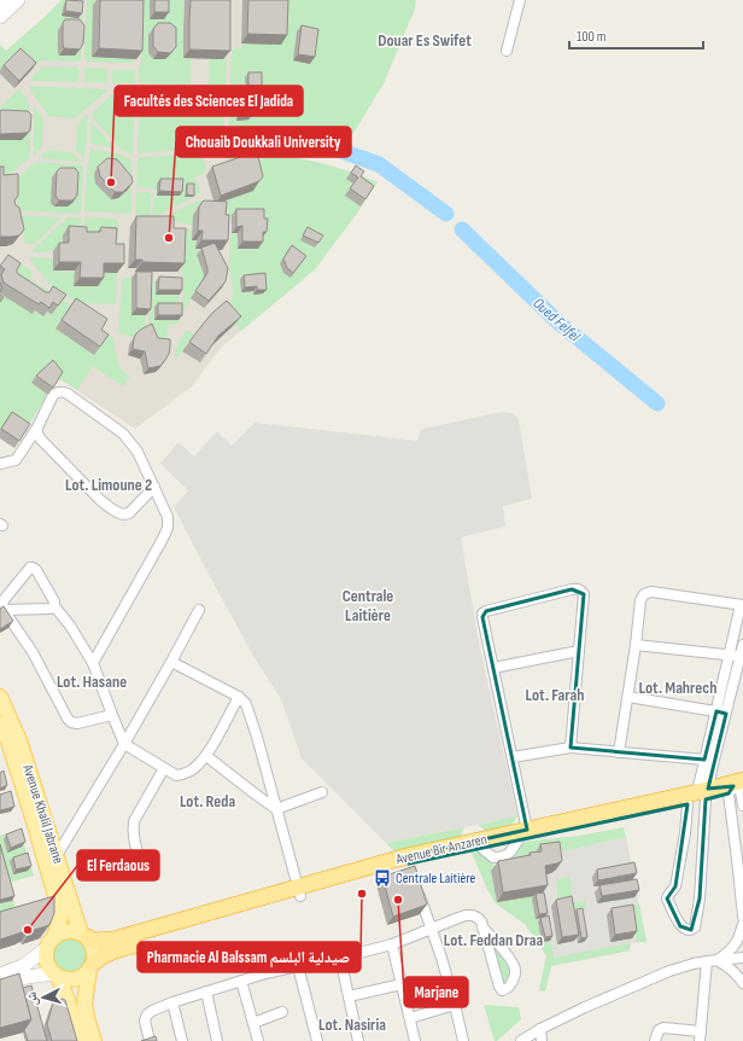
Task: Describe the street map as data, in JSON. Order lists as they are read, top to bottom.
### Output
{
  "streets": {
    "highway": ["Avenue Bir Anzaren"],
    "main road": ["Avenue Khalil Jabrane"]
  },
  "crossings": [
    ["Avenue Khalil Jabrane", "Avenue Bir Anzaren"]
  ],
  "districts": [
    "Douar Es Swifet",
    "Lot. Limoune 2",
    "Centrale Laitière",
    "Lot. Hasane",
    "Lot. Mahrech",
    "Lot. Farah",
    "Lot. Reda",
    "Lot. Feddan Draa",
    "Lot. Nasiria"
  ],
  "water": ["Oued Felfel"],
  "places": {
    "other": [
      "Facultés des Sciences El Jadida",
      "Chouaib Doukkali University",
      "Pharmacie Al Balssam صيدلية البلسم",
      "Marjane",
      "El Ferdaous"
    ],
    "bus stop": ["Centrale Laitière"]
  },
  "scale_bar": "100 m",
  "north": "left"
}
